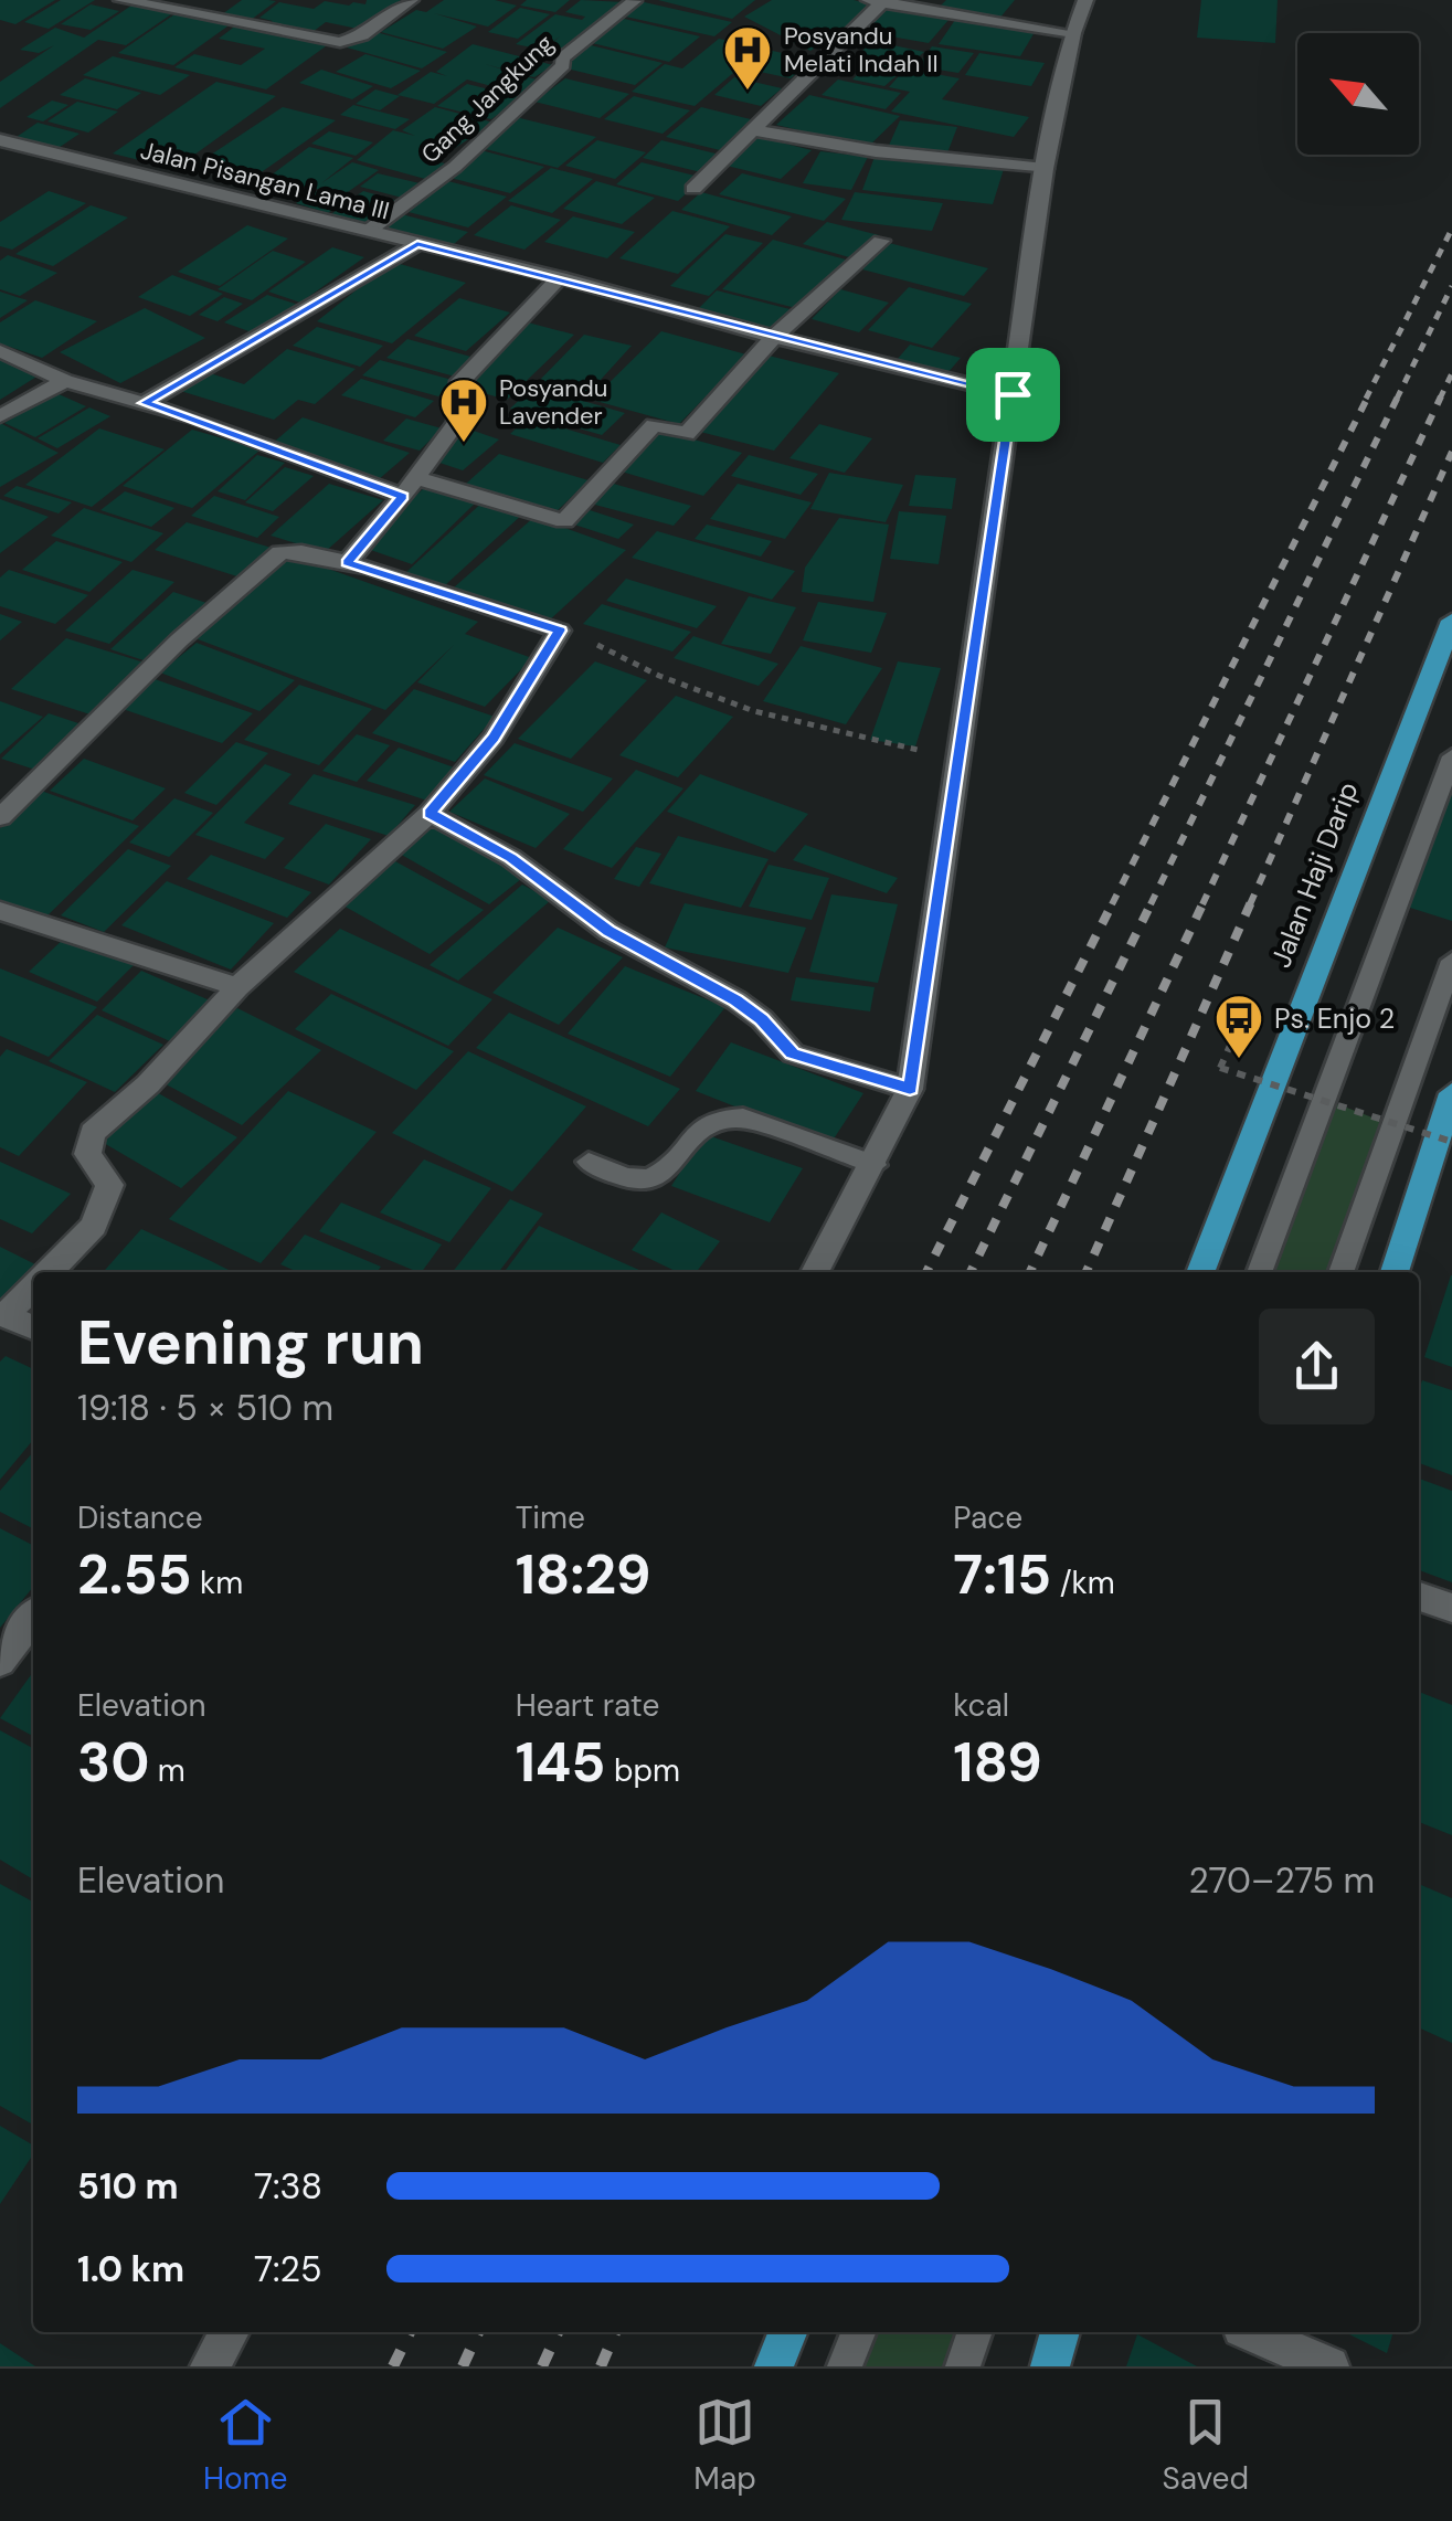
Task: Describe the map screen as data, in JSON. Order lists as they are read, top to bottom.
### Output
{
  "streets": {
    "main road": ["Jalan Haji Darip"],
    "street": ["Gang Jangkung", "Jalan Pisangan Lama III"]
  },
  "crossings": [
    ["Gang Jangkung", "Jalan Pisangan Lama III"]
  ],
  "places": {
    "hospital": ["Posyandu Melati Indah II", "Posyandu Lavender"],
    "bus stop": ["Ps. Enjo 2"]
  },
  "north": "top left",
  "page": {
    "heading": ["Evening run", "19:18 · 5 × 510 m"],
    "stats": [
      ["Distance", "2.55 km"],
      ["Time", "18:29"],
      ["Pace", "7:15 /km"],
      ["Elevation", "30 m"],
      ["Heart rate", "145 bpm"],
      ["kcal", "189"]
    ],
    "chart": ["Elevation", "270–275 m"],
    "list": [
      {
        "name": "510 m",
        "note": "7:38"
      },
      {
        "name": "1.0 km",
        "note": "7:25"
      }
    ],
    "tabs": ["Home", "Map", "Saved"]
  }
}
